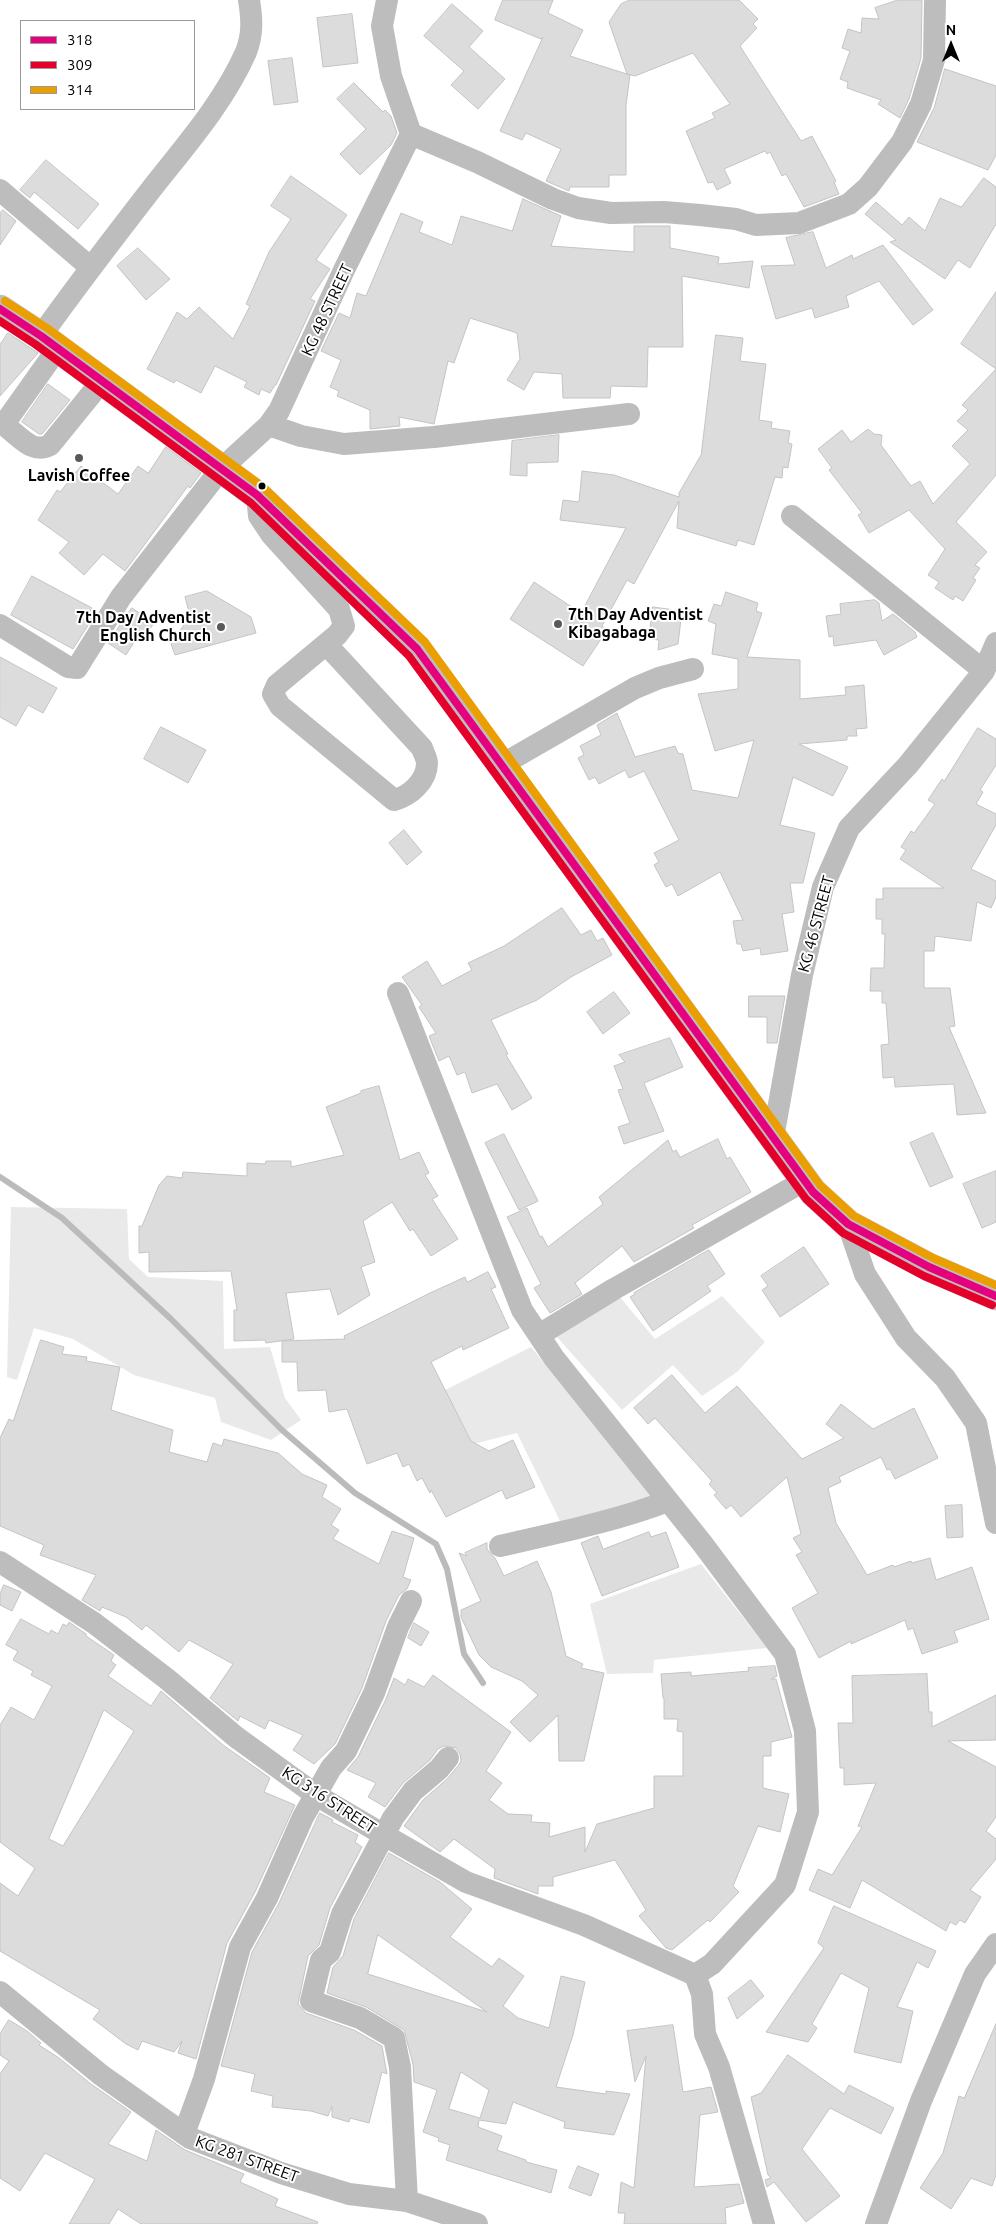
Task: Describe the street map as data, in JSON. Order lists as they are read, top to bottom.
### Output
{
  "streets": {
    "street": [
      "KG 48 STREET",
      "KG 46 STREET",
      "KG 316 STREET",
      "KG 281 STREET"
    ]
  },
  "places": ["Lavish Coffee", "7th Day Adventist Kibagabaga", "7th Day Adventist English Church"],
  "lines": ["transit line 314", "transit line 318", "transit line 309"],
  "legend": ["318", "309", "314"],
  "north": "top"
}
